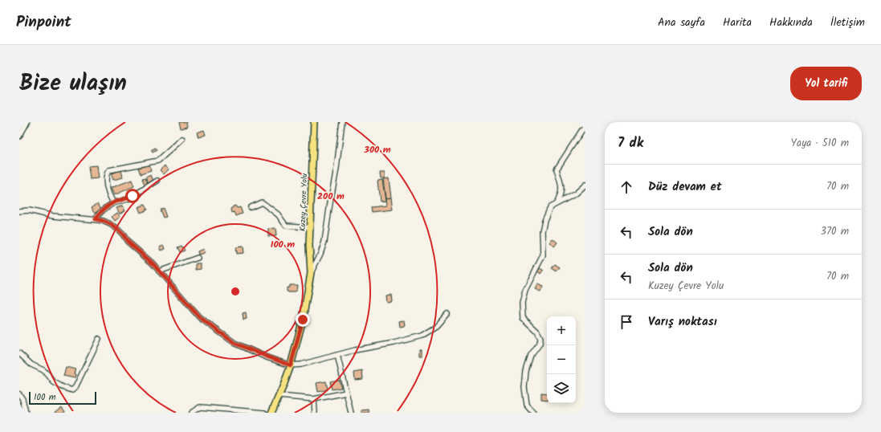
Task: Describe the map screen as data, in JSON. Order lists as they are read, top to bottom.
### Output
{
  "streets": {
    "main road": ["Kuzey Çevre Yolu"]
  },
  "scale_bar": "100 m",
  "page": {
    "header": "Pinpoint",
    "nav": [
      "Ana sayfa",
      "Harita",
      "Hakkında",
      "İletişim"
    ],
    "title": "Bize ulaşın",
    "buttons": "Yol tarifi",
    "heading": ["7 dk", "Yaya · 510 m"],
    "list": [
      ["Düz devam et", "70 m"],
      ["Sola dön", "370 m"],
      ["Sola dön", "Kuzey Çevre Yolu", "70 m"],
      "Varış noktası"
    ],
    "map_buttons": ["+", "−"],
    "scale": "100 m"
  },
  "rings": ["300 m", "200 m", "100 m"]
}
